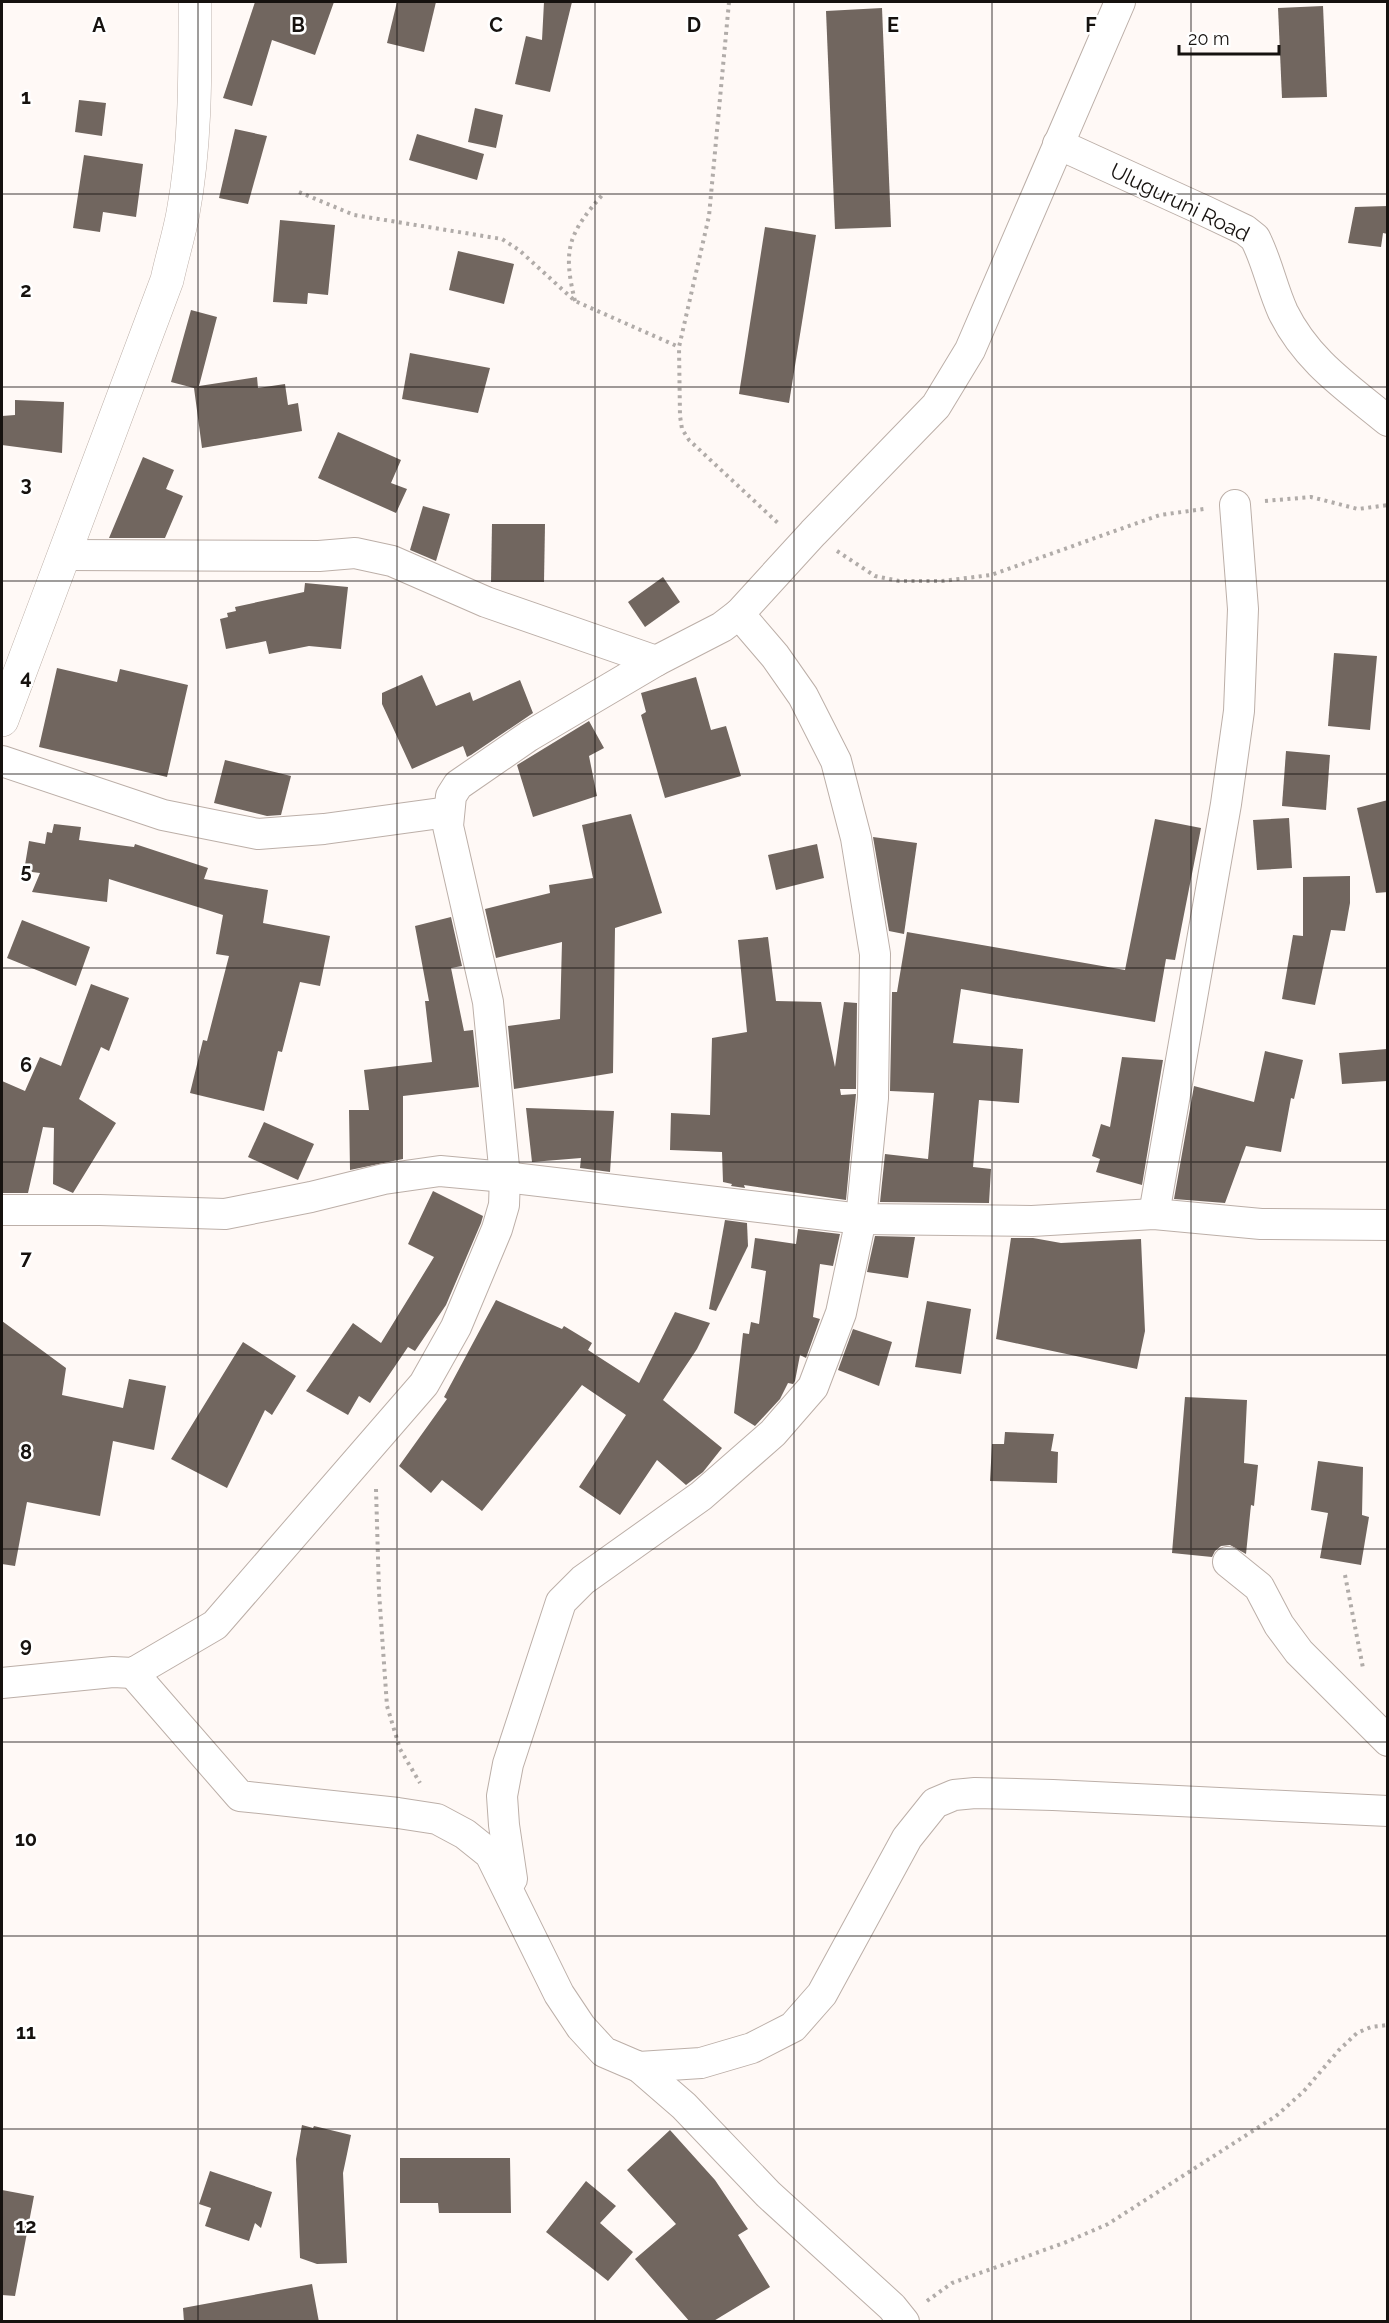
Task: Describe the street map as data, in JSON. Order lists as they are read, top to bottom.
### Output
{
  "streets": {
    "street": ["Uluguruni Road"]
  },
  "scale_bar": "20 m",
  "grid": {
    "columns": [
      "A",
      "B",
      "C",
      "D",
      "E",
      "F"
    ],
    "rows": [
      "1",
      "2",
      "3",
      "4",
      "5",
      "6",
      "7",
      "8",
      "9",
      "10",
      "11",
      "12"
    ]
  }
}
